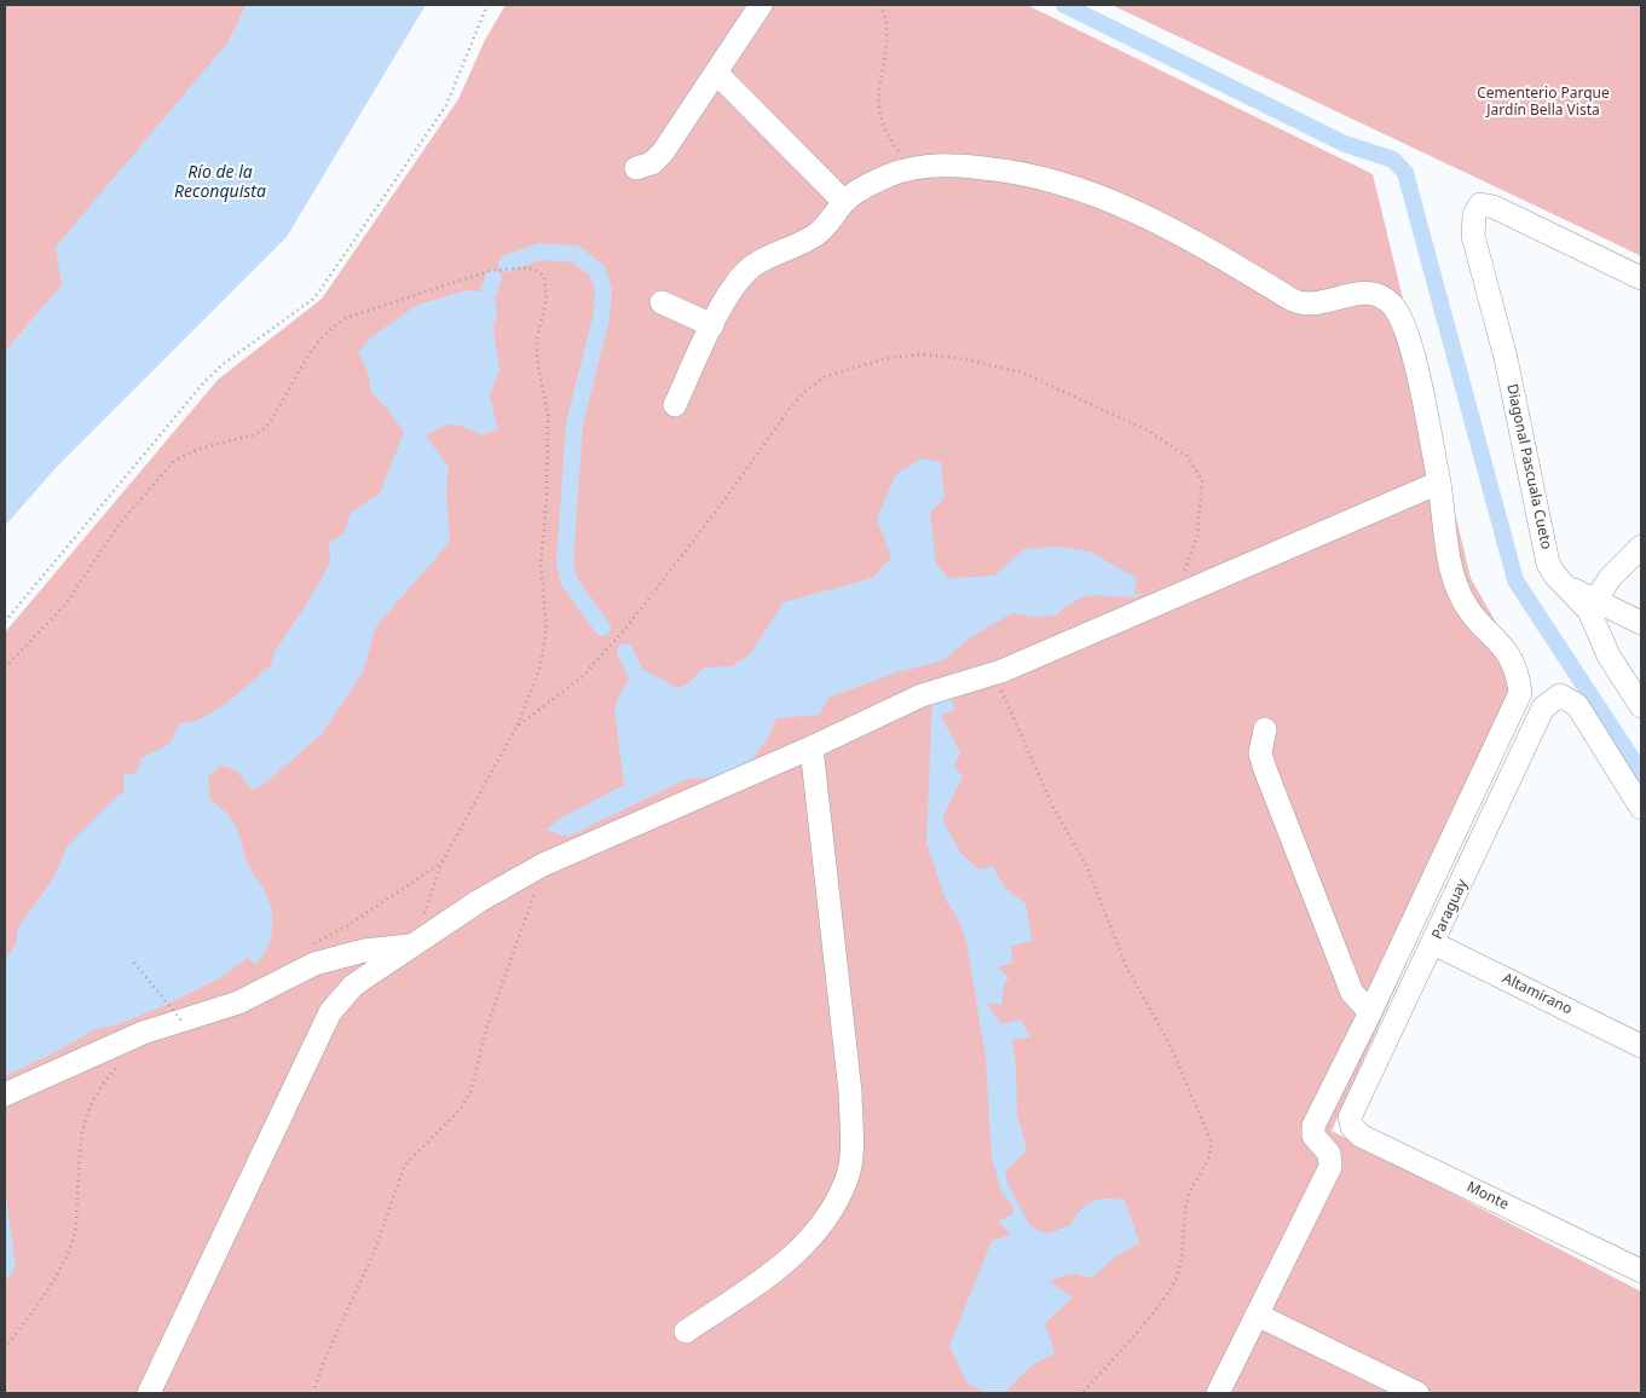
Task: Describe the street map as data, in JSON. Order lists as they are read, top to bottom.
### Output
{
  "streets": {
    "street": [
      "Diagonal Pascuala Cueto",
      "Paraguay",
      "Altamirano",
      "Monte"
    ]
  },
  "crossings": [
    ["Paraguay", "Altamirano"],
    ["Paraguay", "Monte"]
  ],
  "water": ["Río de la Reconquista"],
  "parks": ["Cementerio Parque Jardín Bella Vista"]
}
